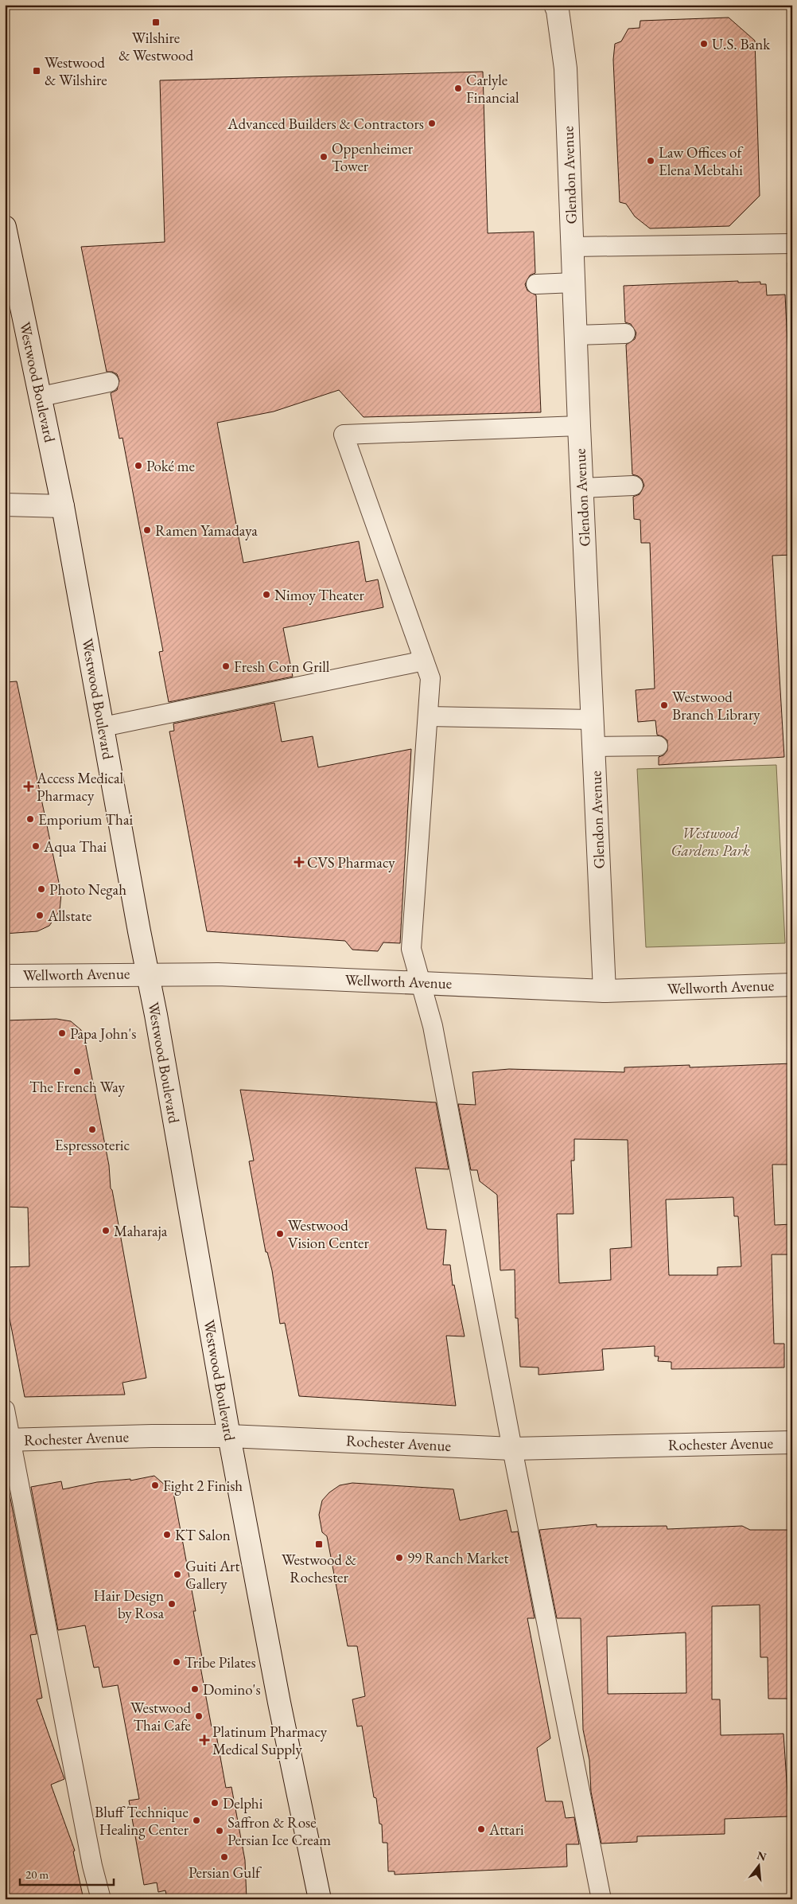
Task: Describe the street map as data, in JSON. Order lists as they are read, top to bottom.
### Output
{
  "streets": {
    "street": [
      "Glendon Avenue",
      "Westwood Boulevard",
      "Wellworth Avenue",
      "Rochester Avenue"
    ]
  },
  "crossings": [
    ["Glendon Avenue", "Wellworth Avenue"],
    ["Westwood Boulevard", "Wellworth Avenue"],
    ["Westwood Boulevard", "Rochester Avenue"]
  ],
  "parks": ["Westwood Gardens Park"],
  "places": {
    "transit": ["Wilshire & Westwood", "Westwood & Wilshire", "Westwood & Rochester"],
    "other": [
      "U.S. Bank",
      "Carlyle Financial",
      "Advanced Builders & Contractors",
      "Oppenheimer Tower",
      "Law Offices of Elena Mebtahi",
      "Poké me",
      "Ramen Yamadaya",
      "Nimoy Theater",
      "Fresh Corn Grill",
      "Westwood Branch Library",
      "Emporium Thai",
      "Aqua Thai",
      "Photo Negah",
      "Allstate",
      "Papa John's",
      "The French Way",
      "Espressoteric",
      "Maharaja",
      "Westwood Vision Center",
      "Fight 2 Finish",
      "KT Salon",
      "99 Ranch Market",
      "Guiti Art Gallery",
      "Hair Design by Rosa",
      "Tribe Pilates",
      "Domino's",
      "Westwood Thai Cafe",
      "Delphi",
      "Bluff Technique Healing Center",
      "Attari",
      "Saffron & Rose Persian Ice Cream",
      "Persian Gulf"
    ],
    "health": ["Access Medical Pharmacy", "CVS Pharmacy", "Platinum Pharmacy Medical Supply"]
  },
  "scale_bar": "20 m",
  "north": "top"
}
